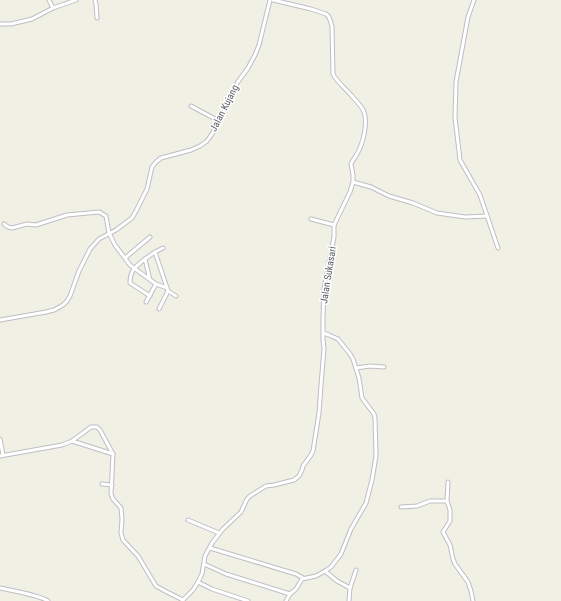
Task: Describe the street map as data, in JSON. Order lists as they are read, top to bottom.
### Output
{
  "streets": {
    "street": ["Jalan Kujang", "Jalan Sukasari"]
  }
}
